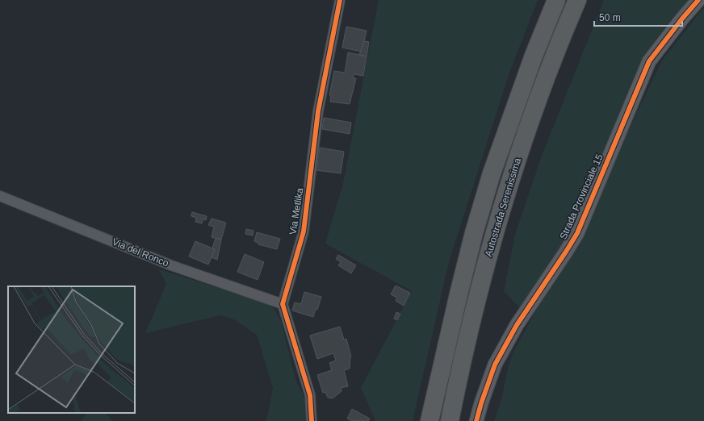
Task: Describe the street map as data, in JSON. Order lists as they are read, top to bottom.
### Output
{
  "streets": {
    "highway": ["Autostrada Serenissima"],
    "street": ["Strada Provinciale 15", "Via Metlika", "Via del Ronco"]
  },
  "crossings": [
    ["Via Metlika", "Via del Ronco"]
  ],
  "scale_bar": "50 m"
}
